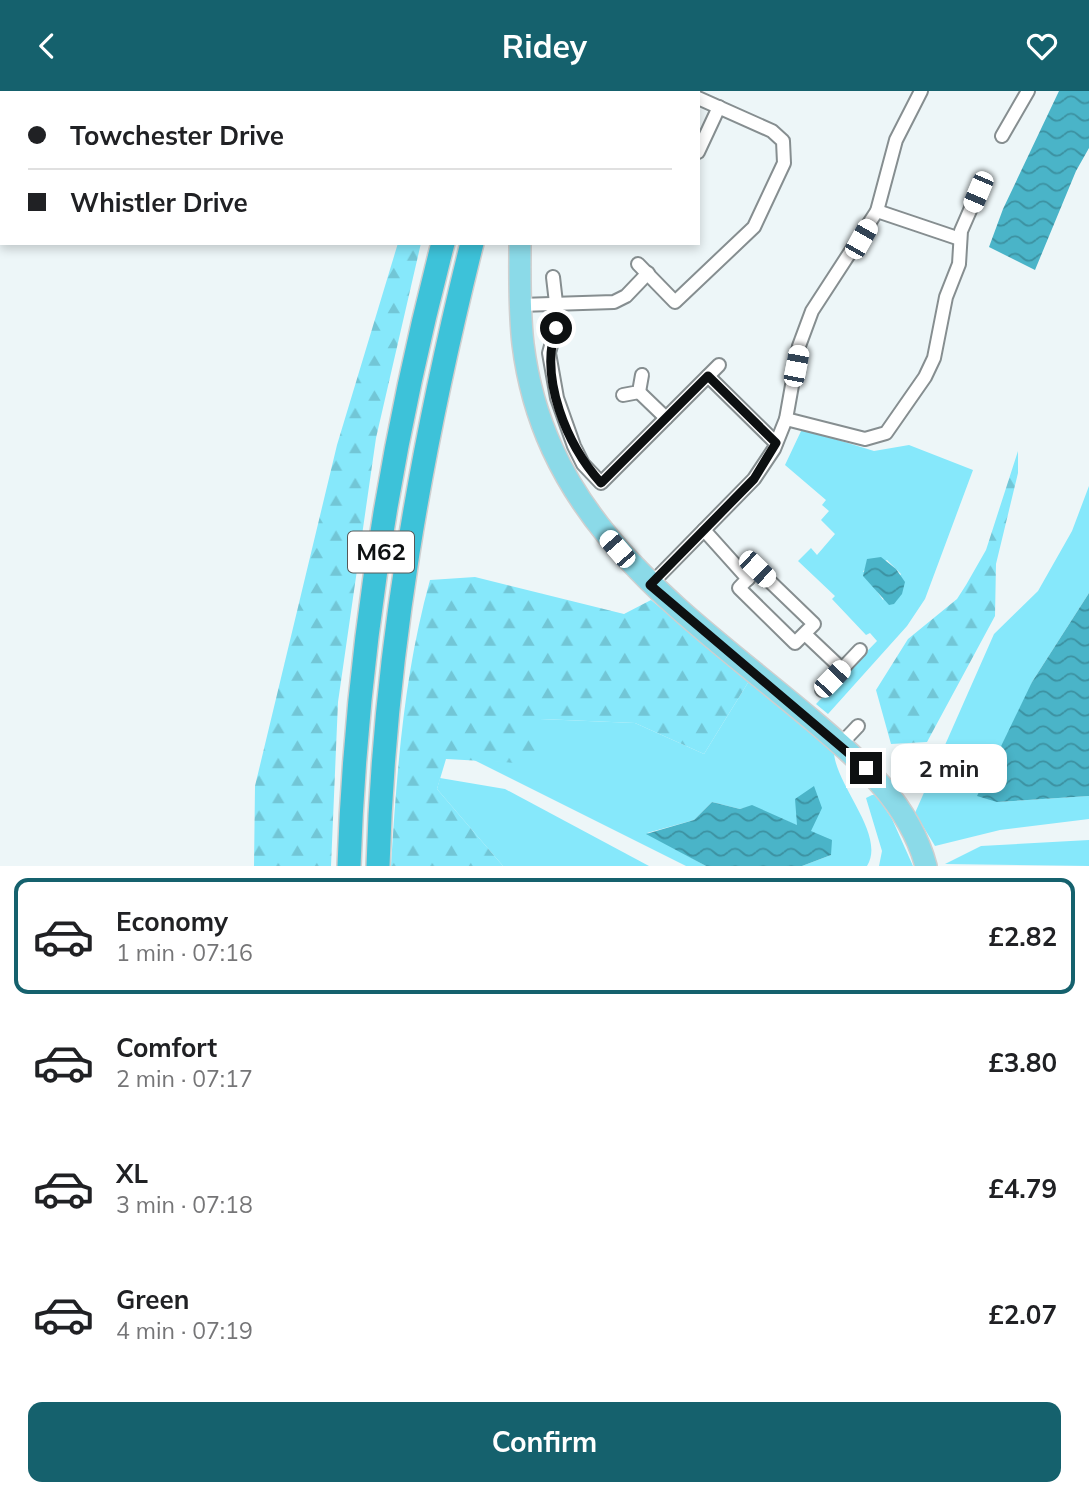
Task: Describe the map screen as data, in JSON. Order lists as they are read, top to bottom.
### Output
{
  "streets": {
    "highway": ["M62"]
  },
  "page": {
    "header": "Ridey",
    "banner": ["Towchester Drive", "Whistler Drive"],
    "bubble": "2 min",
    "list": [
      {
        "name": "Economy",
        "note": "1 min · 07:16",
        "value": "£2.82"
      },
      {
        "name": "Comfort",
        "note": "2 min · 07:17",
        "value": "£3.80"
      },
      {
        "name": "XL",
        "note": "3 min · 07:18",
        "value": "£4.79"
      },
      {
        "name": "Green",
        "note": "4 min · 07:19",
        "value": "£2.07"
      }
    ],
    "buttons": "Confirm"
  }
}
